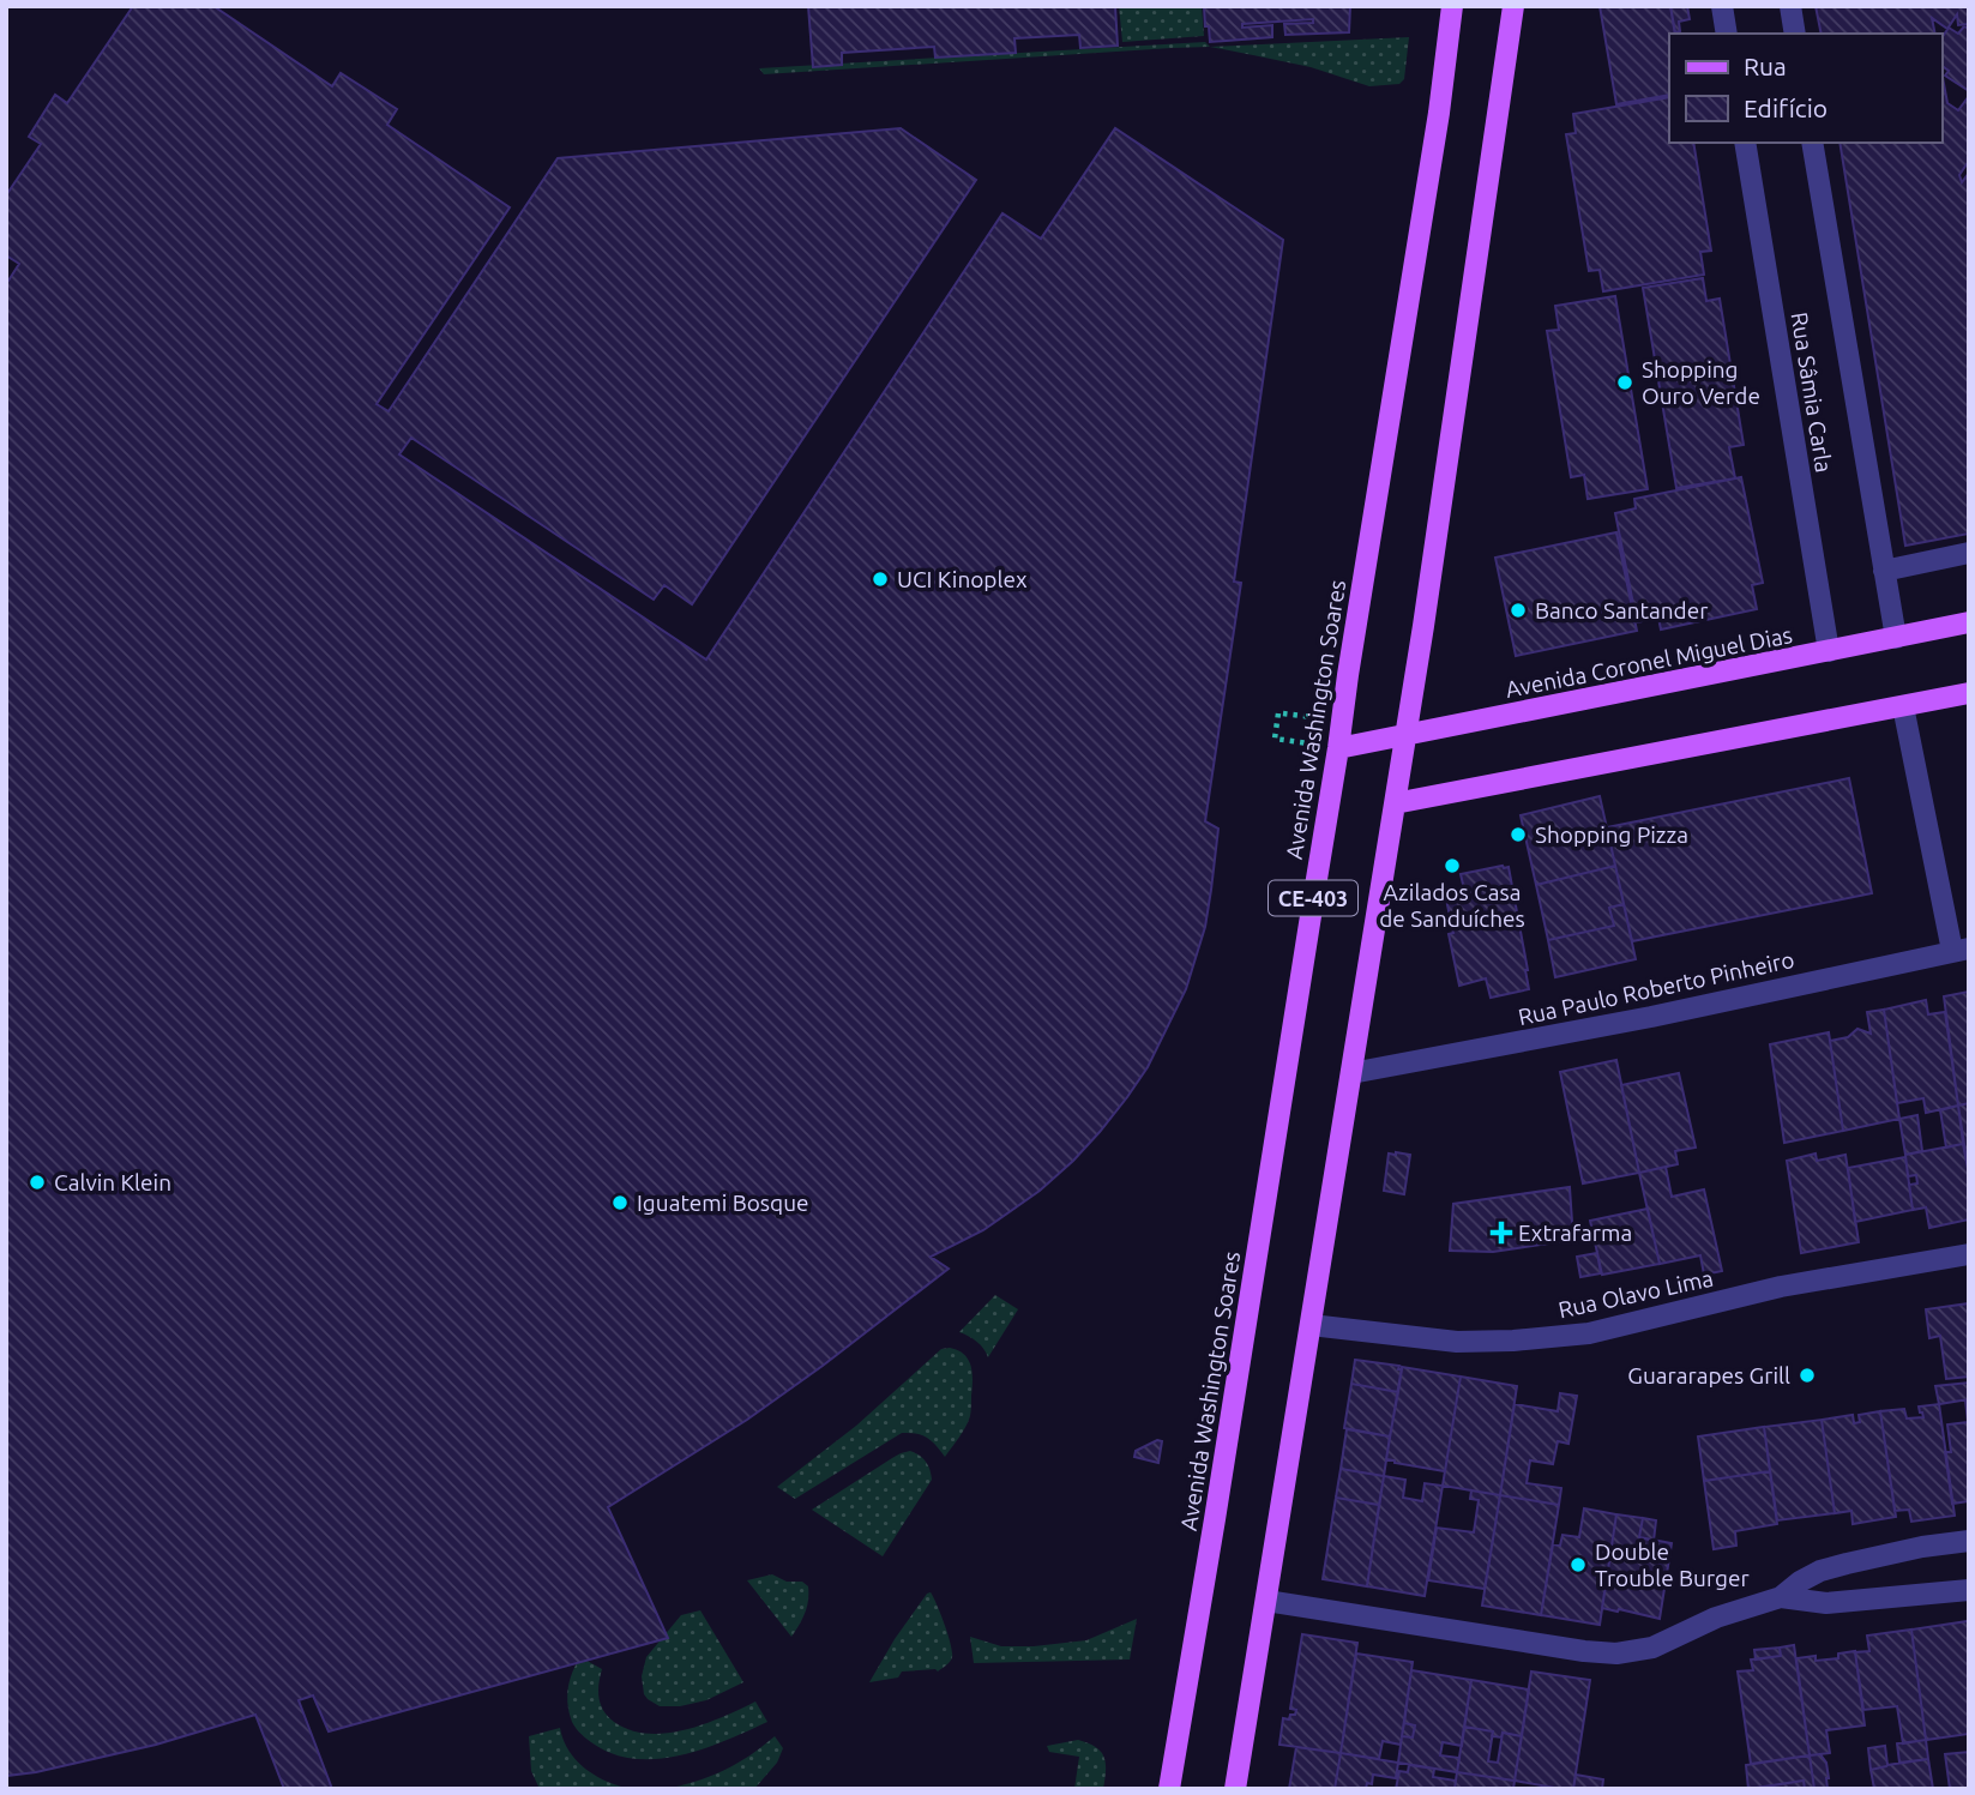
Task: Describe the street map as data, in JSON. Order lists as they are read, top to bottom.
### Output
{
  "streets": {
    "main road": ["Avenida Coronel Miguel Dias", "Avenida Washington Soares", "CE-403"],
    "street": ["Rua Sâmia Carla", "Rua Paulo Roberto Pinheiro", "Rua Olavo Lima"]
  },
  "crossings": [
    ["Rua Sâmia Carla", "Avenida Coronel Miguel Dias"],
    ["Avenida Coronel Miguel Dias", "Avenida Washington Soares"],
    ["Avenida Coronel Miguel Dias", "CE-403"],
    ["CE-403", "Rua Paulo Roberto Pinheiro"],
    ["CE-403", "Rua Olavo Lima"]
  ],
  "places": {
    "other": [
      "Shopping Ouro Verde",
      "UCI Kinoplex",
      "Banco Santander",
      "Shopping Pizza",
      "Azilados Casa de Sanduíches",
      "Calvin Klein",
      "Iguatemi Bosque",
      "Guararapes Grill",
      "Double Trouble Burger"
    ],
    "health": ["Extrafarma"]
  },
  "legend": ["Rua", "Edifício"]
}
